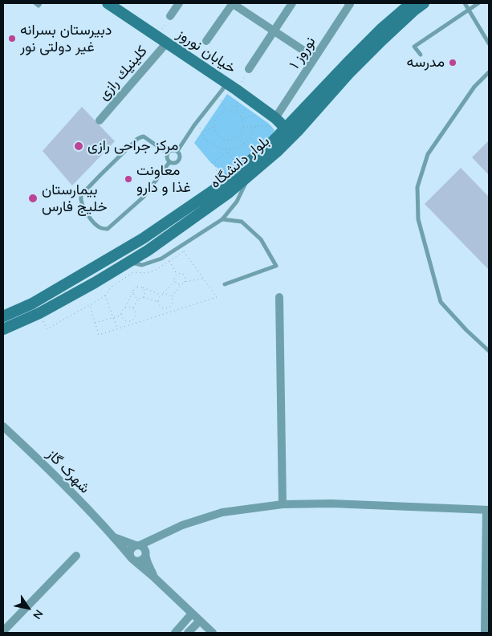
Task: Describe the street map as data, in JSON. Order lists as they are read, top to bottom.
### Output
{
  "streets": {
    "main road": ["خیابان نوروز", "بلوار دانشگاه"],
    "street": ["نوروز ۱", "كلينيك رازی", "شهرک گاز"]
  },
  "crossings": [
    ["خیابان نوروز", "نوروز ۱"],
    ["خیابان نوروز", "كلينيك رازی"],
    ["خیابان نوروز", "بلوار دانشگاه"]
  ],
  "places": [
    "دبیرستان بسرانه غیر دولتی نور",
    "مدرسه",
    "مرکز جراحی رازی",
    "معاونت غذا و دارو",
    "بیمارستان خلیج فارس"
  ],
  "north": "bottom right"
}
